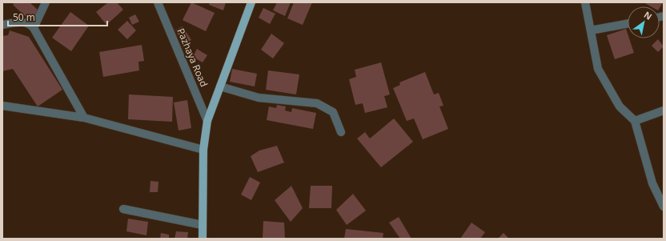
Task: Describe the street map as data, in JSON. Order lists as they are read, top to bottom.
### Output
{
  "streets": {
    "street": ["Pazhaya Road"]
  },
  "scale_bar": "50 m",
  "north": "top right"
}
